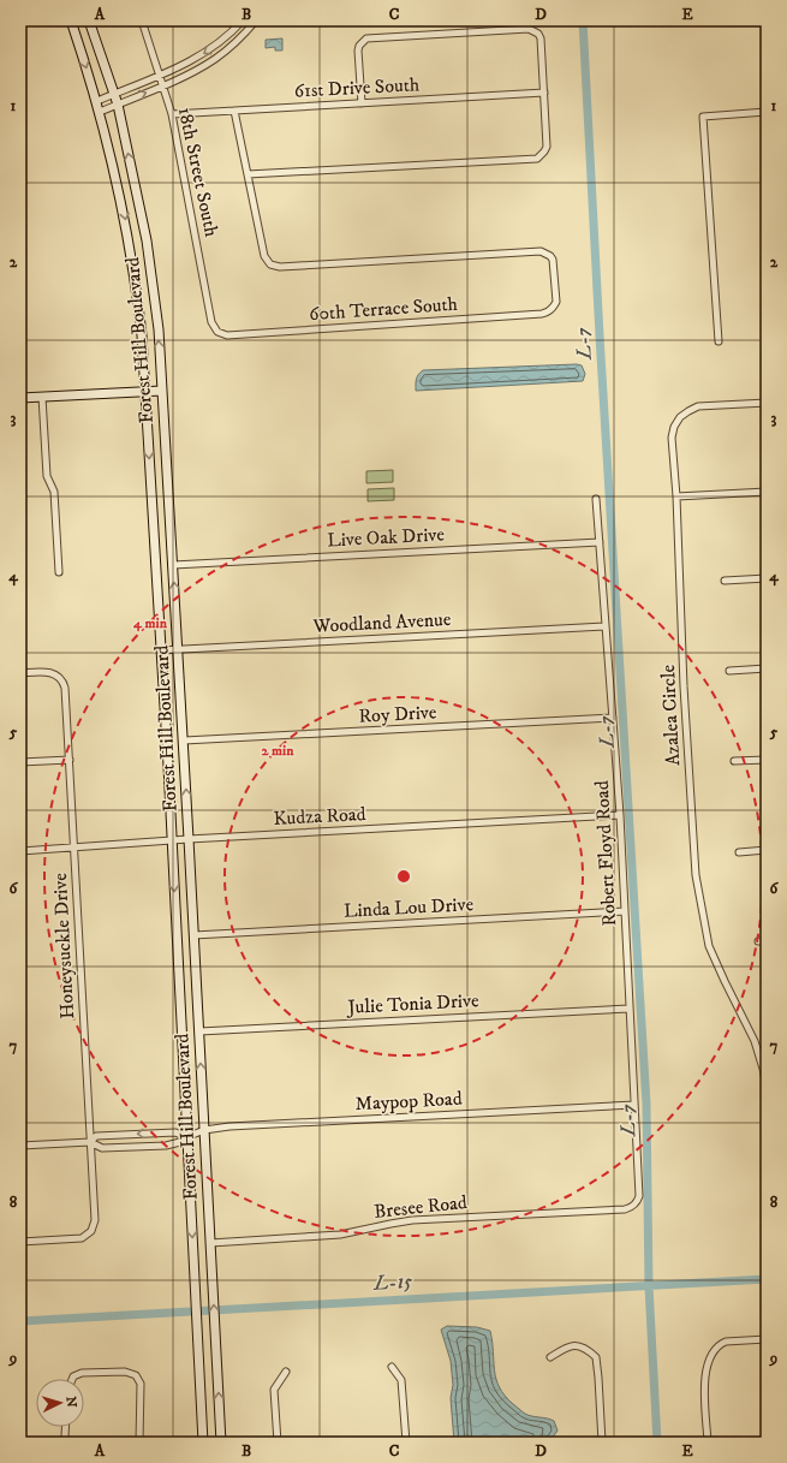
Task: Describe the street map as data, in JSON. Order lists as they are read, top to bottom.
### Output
{
  "streets": {
    "main road": ["Forest Hill Boulevard"],
    "street": [
      "61st Drive South",
      "18th Street South",
      "60th Terrace South",
      "Live Oak Drive",
      "Woodland Avenue",
      "Roy Drive",
      "Azalea Circle",
      "Kudza Road",
      "Robert Floyd Road",
      "Linda Lou Drive",
      "Honeysuckle Drive",
      "Julie Tonia Drive",
      "Maypop Road",
      "Bresee Road"
    ]
  },
  "crossings": [
    ["61st Drive South", "18th Street South"],
    ["18th Street South", "60th Terrace South"],
    ["Forest Hill Boulevard", "Live Oak Drive"],
    ["Forest Hill Boulevard", "Woodland Avenue"],
    ["Forest Hill Boulevard", "Roy Drive"],
    ["Forest Hill Boulevard", "Kudza Road"],
    ["Forest Hill Boulevard", "Linda Lou Drive"],
    ["Forest Hill Boulevard", "Julie Tonia Drive"],
    ["Forest Hill Boulevard", "Maypop Road"],
    ["Forest Hill Boulevard", "Bresee Road"],
    ["Live Oak Drive", "Robert Floyd Road"],
    ["Woodland Avenue", "Robert Floyd Road"],
    ["Roy Drive", "Robert Floyd Road"],
    ["Kudza Road", "Robert Floyd Road"],
    ["Kudza Road", "Honeysuckle Drive"],
    ["Robert Floyd Road", "Linda Lou Drive"],
    ["Robert Floyd Road", "Julie Tonia Drive"],
    ["Robert Floyd Road", "Maypop Road"],
    ["Robert Floyd Road", "Bresee Road"],
    ["Honeysuckle Drive", "Maypop Road"]
  ],
  "water": ["L-7", "L-15"],
  "north": "right",
  "grid": {
    "columns": [
      "A",
      "B",
      "C",
      "D",
      "E"
    ],
    "rows": [
      "1",
      "2",
      "3",
      "4",
      "5",
      "6",
      "7",
      "8",
      "9"
    ]
  },
  "rings": ["4 min", "2 min"]
}
